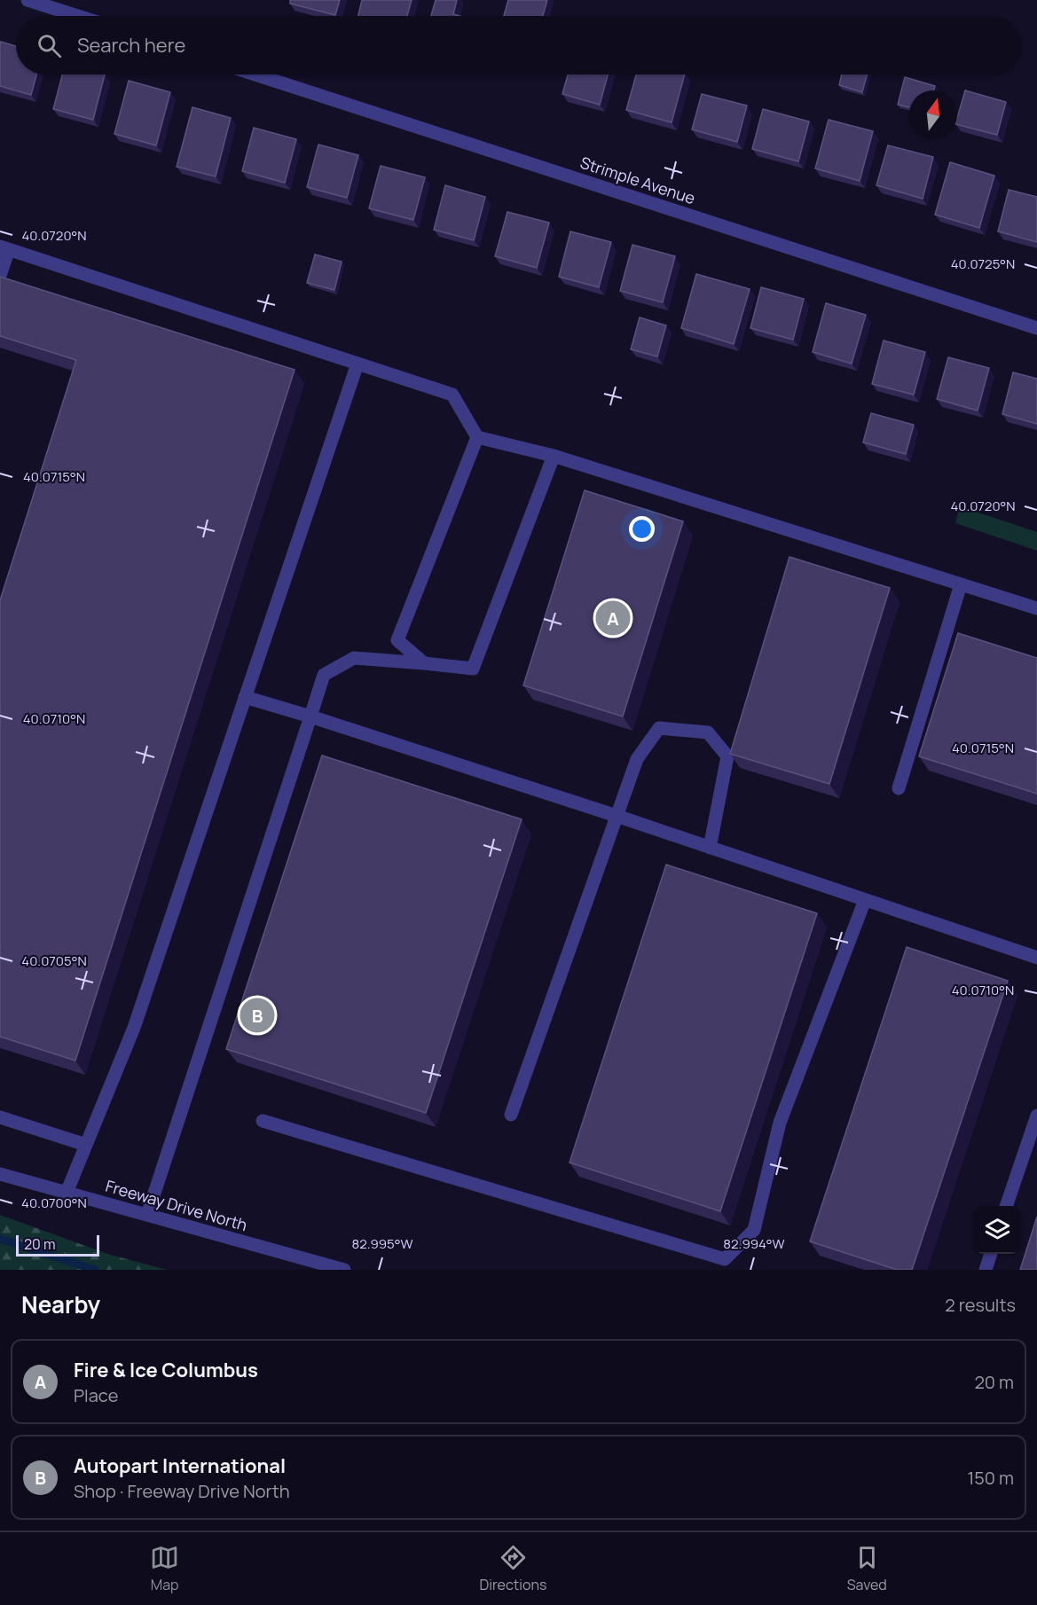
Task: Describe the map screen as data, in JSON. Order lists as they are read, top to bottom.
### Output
{
  "streets": {
    "street": ["Strimple Avenue", "Freeway Drive North"]
  },
  "scale_bar": "20 m",
  "north": "top",
  "page": {
    "search": "Search here",
    "pins": ["A", "B"],
    "scale": "20 m",
    "heading": ["Nearby", "2 results"],
    "list": [
      {
        "mark": "A",
        "name": "Fire & Ice Columbus",
        "note": "Place",
        "value": "20 m"
      },
      {
        "mark": "B",
        "name": "Autopart International",
        "note": "Shop · Freeway Drive North",
        "value": "150 m"
      }
    ],
    "nav": ["Map", "Directions", "Saved"]
  },
  "coordinates": [
    "40.0720°N",
    "40.0725°N",
    "40.0715°N",
    "40.0710°N",
    "40.0705°N",
    "40.0700°N",
    "82.995°W",
    "82.994°W"
  ]
}
